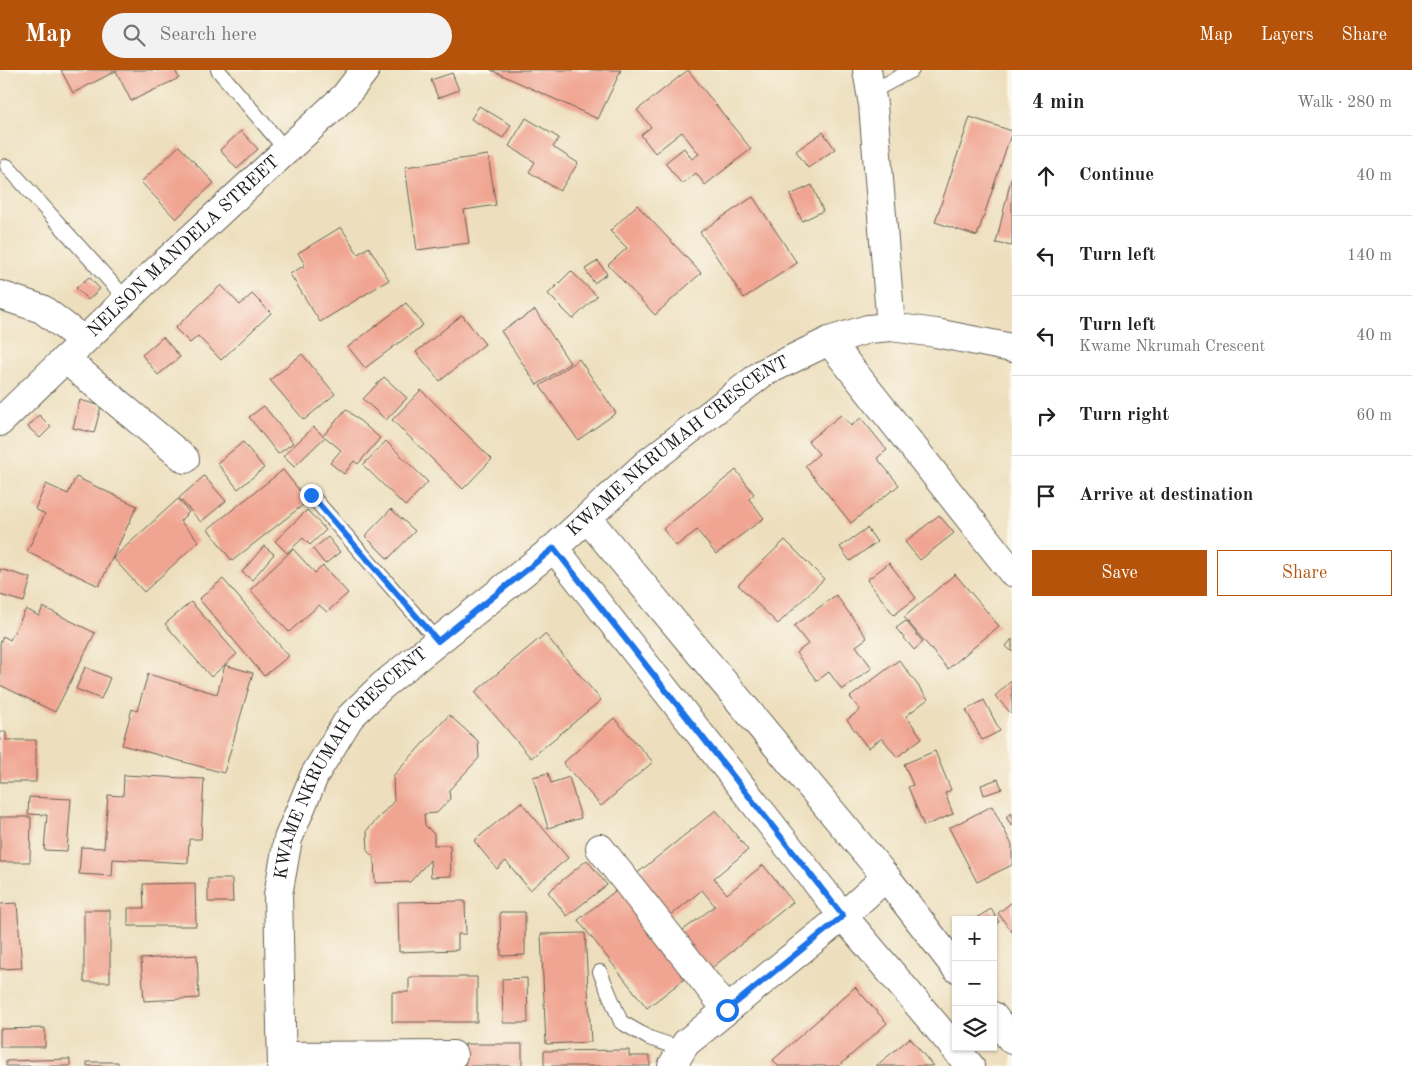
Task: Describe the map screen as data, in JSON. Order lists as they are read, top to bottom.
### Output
{
  "streets": {
    "street": ["NELSON MANDELA STREET", "KWAME NKRUMAH CRESCENT"]
  },
  "page": {
    "header": "Map",
    "search": "Search here",
    "nav": ["Map", "Layers", "Share"],
    "heading": ["4 min", "Walk · 280 m"],
    "list": [
      ["Continue", "40 m"],
      ["Turn left", "140 m"],
      ["Turn left", "Kwame Nkrumah Crescent", "40 m"],
      ["Turn right", "60 m"],
      "Arrive at destination"
    ],
    "buttons": ["Save", "Share"],
    "map_buttons": ["+", "−"]
  }
}
